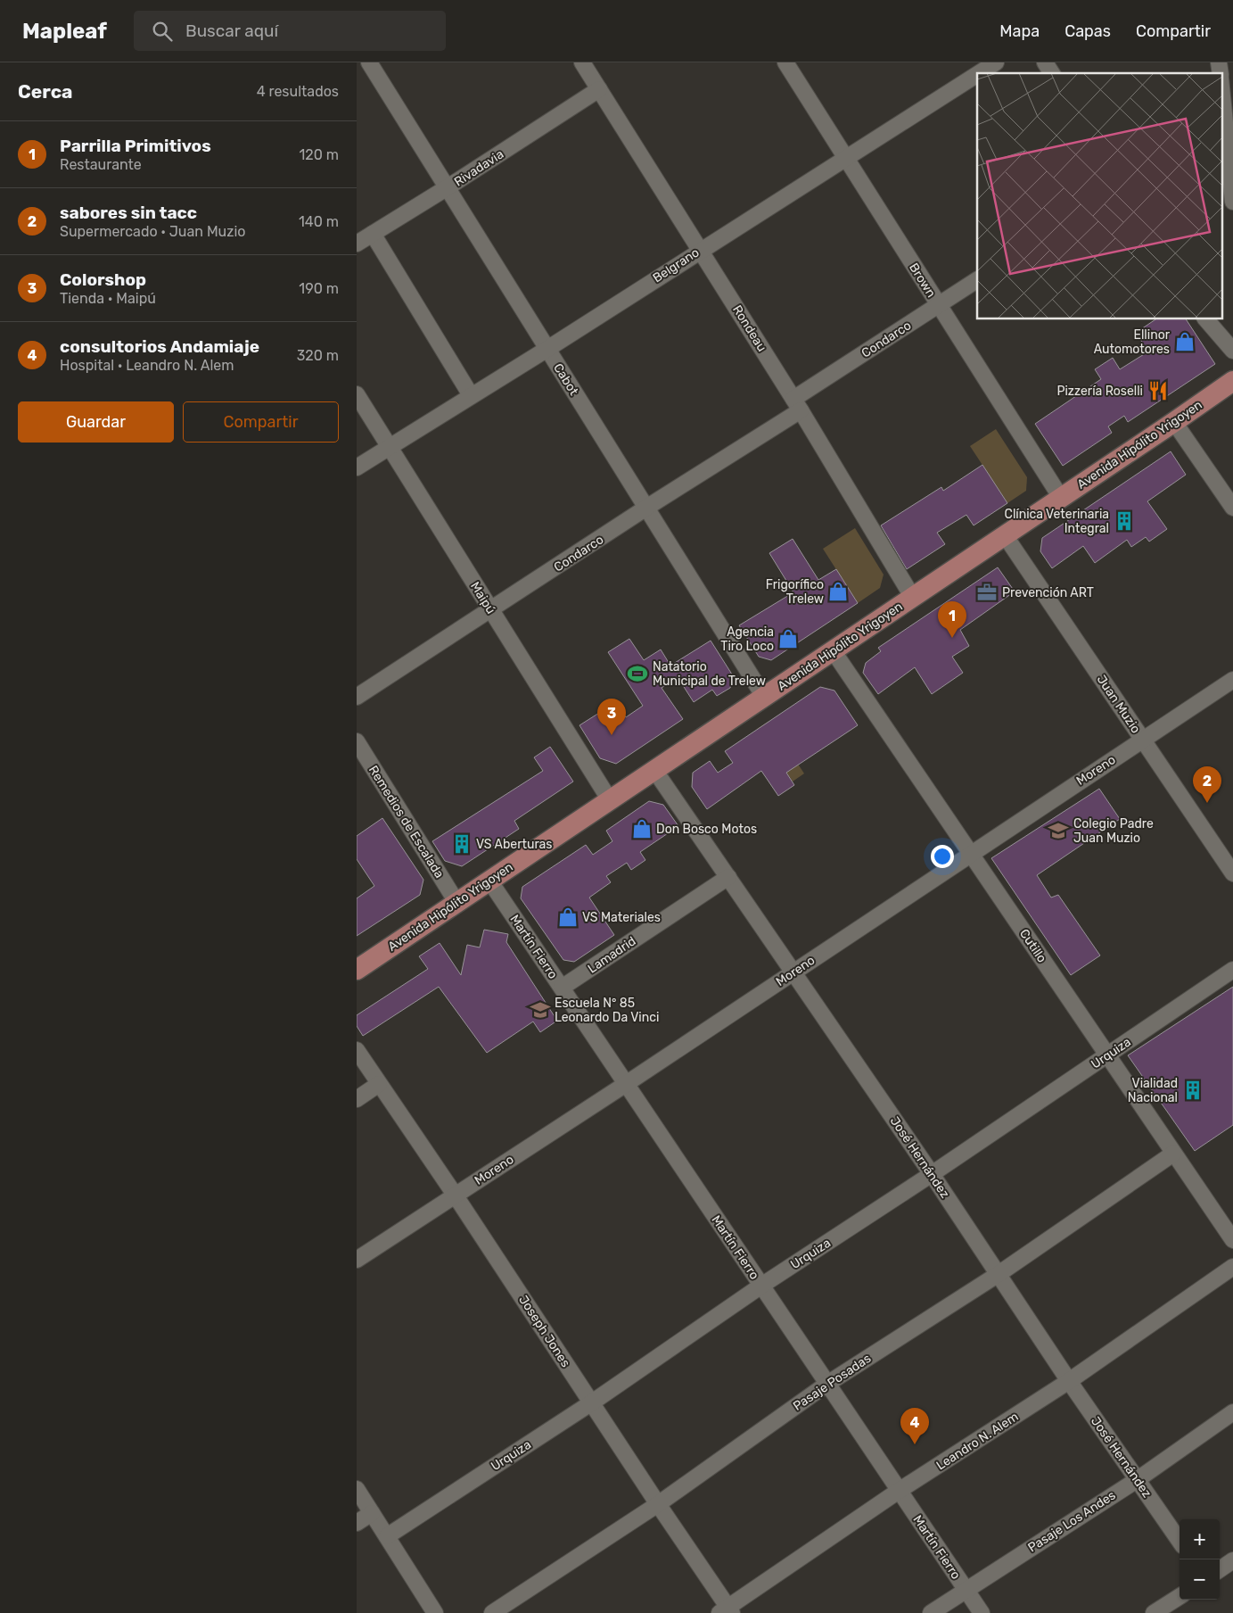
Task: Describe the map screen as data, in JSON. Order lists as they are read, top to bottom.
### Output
{
  "streets": {
    "main road": ["Avenida Hipólito Yrigoyen"],
    "street": [
      "Rivadavia",
      "Belgrano",
      "Brown",
      "Rondeau",
      "Condarco",
      "Cabot",
      "Maipú",
      "Juan Muzio",
      "Moreno",
      "Remedios de Escalada",
      "Cutillo",
      "Martín Fierro",
      "Lamadrid",
      "Urquiza",
      "José Hernández",
      "Joseph Jones",
      "Pasaje Posadas",
      "Leandro N. Alem",
      "Pasaje Los Andes"
    ]
  },
  "crossings": [
    ["Rivadavia", "Rondeau"],
    ["Rivadavia", "Cabot"],
    ["Belgrano", "Brown"],
    ["Belgrano", "Rondeau"],
    ["Belgrano", "Cabot"],
    ["Belgrano", "Maipú"],
    ["Brown", "Condarco"],
    ["Brown", "Avenida Hipólito Yrigoyen"],
    ["Rondeau", "Condarco"],
    ["Rondeau", "Avenida Hipólito Yrigoyen"],
    ["Condarco", "Cabot"],
    ["Condarco", "Maipú"],
    ["Cabot", "Avenida Hipólito Yrigoyen"],
    ["Avenida Hipólito Yrigoyen", "Maipú"],
    ["Avenida Hipólito Yrigoyen", "Juan Muzio"],
    ["Avenida Hipólito Yrigoyen", "Remedios de Escalada"],
    ["Avenida Hipólito Yrigoyen", "Cutillo"],
    ["Avenida Hipólito Yrigoyen", "Martín Fierro"],
    ["Avenida Hipólito Yrigoyen", "José Hernández"],
    ["Juan Muzio", "Moreno"],
    ["Moreno", "Cutillo"],
    ["Moreno", "Martín Fierro"],
    ["Moreno", "José Hernández"],
    ["Moreno", "Joseph Jones"],
    ["Cutillo", "Urquiza"],
    ["Cutillo", "Pasaje Posadas"],
    ["Martín Fierro", "Lamadrid"],
    ["Martín Fierro", "Urquiza"],
    ["Martín Fierro", "Pasaje Posadas"],
    ["Martín Fierro", "Leandro N. Alem"],
    ["Martín Fierro", "Pasaje Los Andes"],
    ["Lamadrid", "José Hernández"],
    ["Urquiza", "José Hernández"],
    ["Urquiza", "Joseph Jones"],
    ["José Hernández", "Pasaje Posadas"],
    ["José Hernández", "Leandro N. Alem"],
    ["José Hernández", "Pasaje Los Andes"],
    ["Joseph Jones", "Pasaje Posadas"],
    ["Joseph Jones", "Leandro N. Alem"]
  ],
  "places": {
    "shop": [
      "Ellinor Automotores",
      "Frigorífico Trelew",
      "Agencia Tiro Loco",
      "Don Bosco Motos",
      "VS Materiales"
    ],
    "restaurant": ["Pizzería Roselli"],
    "building": ["Clínica Veterinaria Integral", "VS Aberturas", "Vialidad Nacional"],
    "office": ["Prevención ART"],
    "sports": ["Natatorio Municipal de Trelew"],
    "school or university": ["Colegio Padre Juan Muzio", "Escuela N° 85 Leonardo Da Vinci"]
  },
  "page": {
    "header": "Mapleaf",
    "search": "Buscar aquí",
    "nav": ["Mapa", "Capas", "Compartir"],
    "heading": ["Cerca", "4 resultados"],
    "list": [
      {
        "mark": "1",
        "name": "Parrilla Primitivos",
        "note": "Restaurante",
        "value": "120 m"
      },
      {
        "mark": "2",
        "name": "sabores sin tacc",
        "note": "Supermercado · Juan Muzio",
        "value": "140 m"
      },
      {
        "mark": "3",
        "name": "Colorshop",
        "note": "Tienda · Maipú",
        "value": "190 m"
      },
      {
        "mark": "4",
        "name": "consultorios Andamiaje",
        "note": "Hospital · Leandro N. Alem",
        "value": "320 m"
      }
    ],
    "buttons": ["Guardar", "Compartir"],
    "pins": [
      "1",
      "3",
      "2",
      "4"
    ],
    "map_buttons": ["+", "−"]
  }
}
